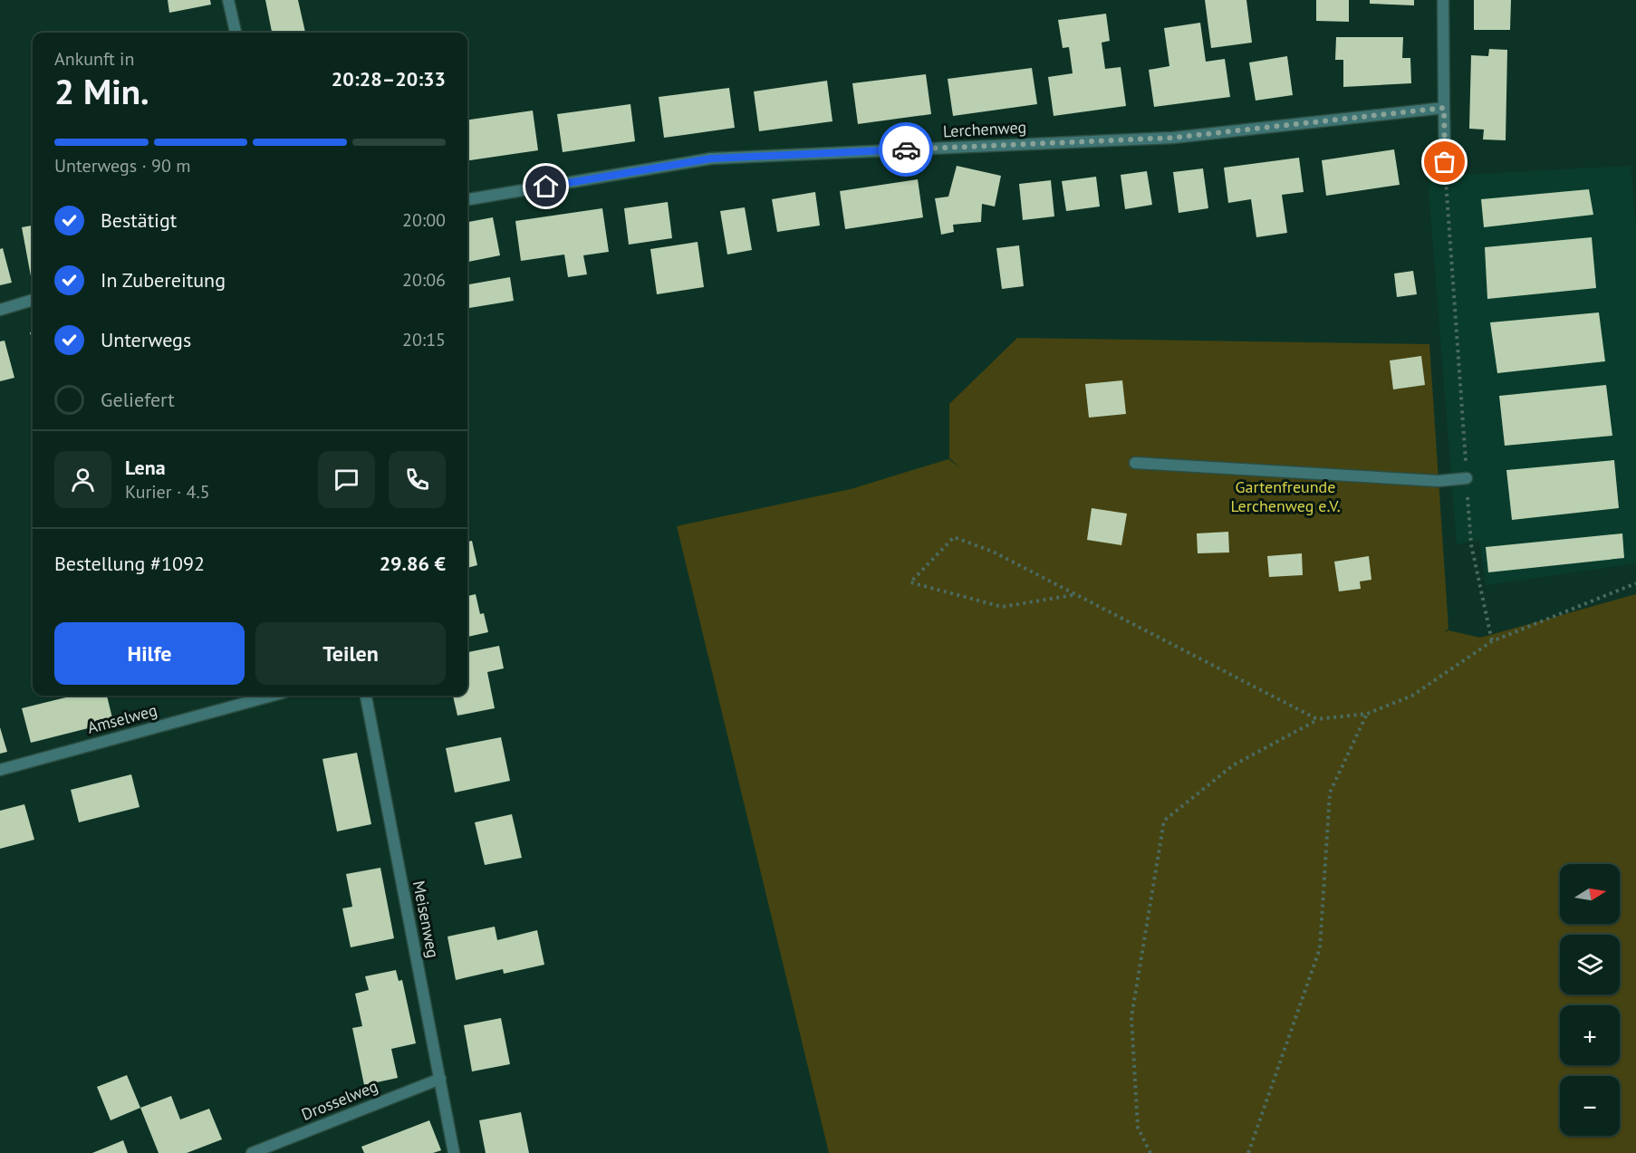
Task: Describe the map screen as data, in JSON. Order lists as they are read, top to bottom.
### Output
{
  "streets": {
    "street": [
      "Lerchenweg",
      "Amselweg",
      "Meisenweg",
      "Drosselweg"
    ]
  },
  "crossings": [
    ["Meisenweg", "Drosselweg"]
  ],
  "parks": ["Gartenfreunde Lerchenweg e.V."],
  "north": "right",
  "page": {
    "heading": ["2 Min.", "Ankunft in", "20:28–20:33"],
    "panel": [
      "Lena",
      "Kurier · 4.5",
      "Bestellung #1092",
      "29.86 €"
    ],
    "bar": "Unterwegs · 90 m",
    "list": [
      ["Bestätigt", "20:00"],
      ["In Zubereitung", "20:06"],
      ["Unterwegs", "20:15"],
      "Geliefert"
    ],
    "buttons": ["Hilfe", "Teilen"],
    "map_buttons": ["+", "−"]
  }
}
